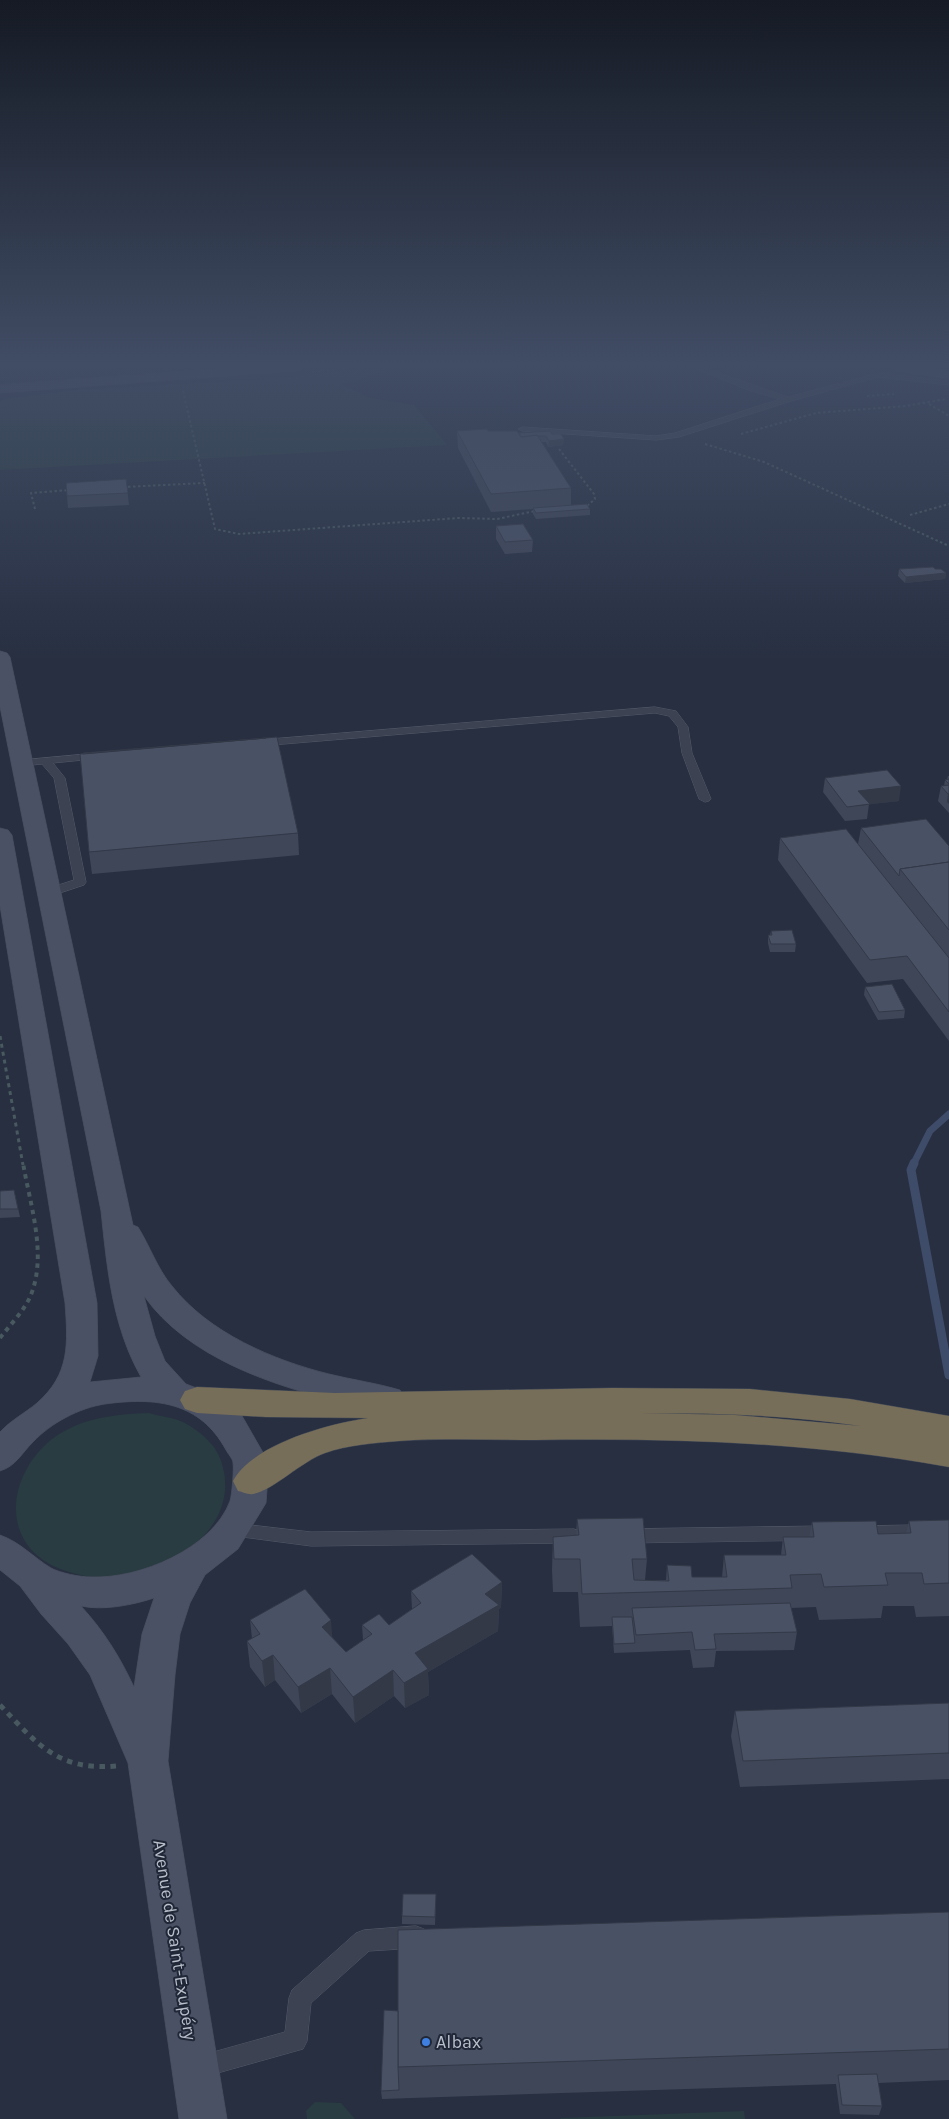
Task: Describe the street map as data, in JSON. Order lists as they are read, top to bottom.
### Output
{
  "streets": {
    "main road": ["Avenue de Saint-Exupéry"]
  },
  "places": ["Albax"]
}
